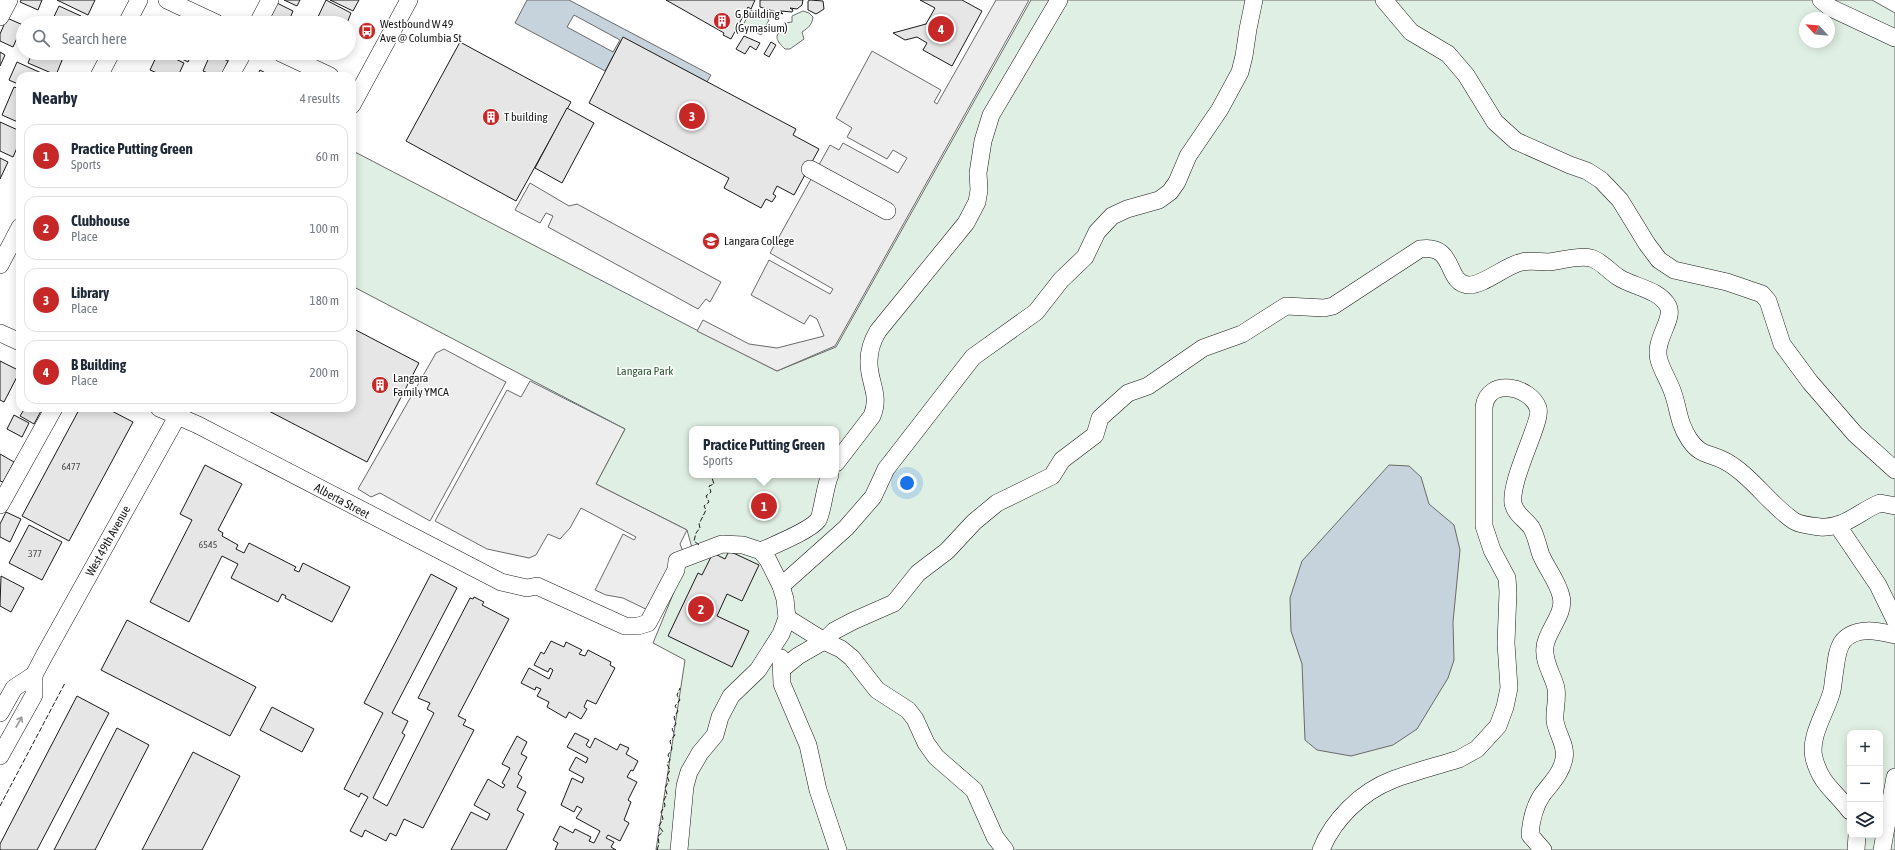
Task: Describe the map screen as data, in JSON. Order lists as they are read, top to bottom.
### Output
{
  "streets": {
    "street": ["Alberta Street", "West 49th Avenue"]
  },
  "crossings": [
    ["Alberta Street", "West 49th Avenue"]
  ],
  "parks": ["Langara Park"],
  "places": {
    "building": ["G Building (Gymasium)", "T building", "Langara Family YMCA"],
    "bus stop": ["Westbound W 49 Ave @ Columbia St"],
    "school or university": ["Langara College"]
  },
  "house_numbers": ["6477", "6545", "377"],
  "north": "top left",
  "page": {
    "pins": [
      "4",
      "3",
      "1",
      "2"
    ],
    "search": "Search here",
    "heading": ["Nearby", "4 results"],
    "list": [
      {
        "mark": "1",
        "name": "Practice Putting Green",
        "note": "Sports",
        "value": "60 m"
      },
      {
        "mark": "2",
        "name": "Clubhouse",
        "note": "Place",
        "value": "100 m"
      },
      {
        "mark": "3",
        "name": "Library",
        "note": "Place",
        "value": "180 m"
      },
      {
        "mark": "4",
        "name": "B Building",
        "note": "Place",
        "value": "200 m"
      }
    ],
    "popup": ["Practice Putting Green", "Sports"],
    "map_buttons": ["+", "−"]
  }
}
